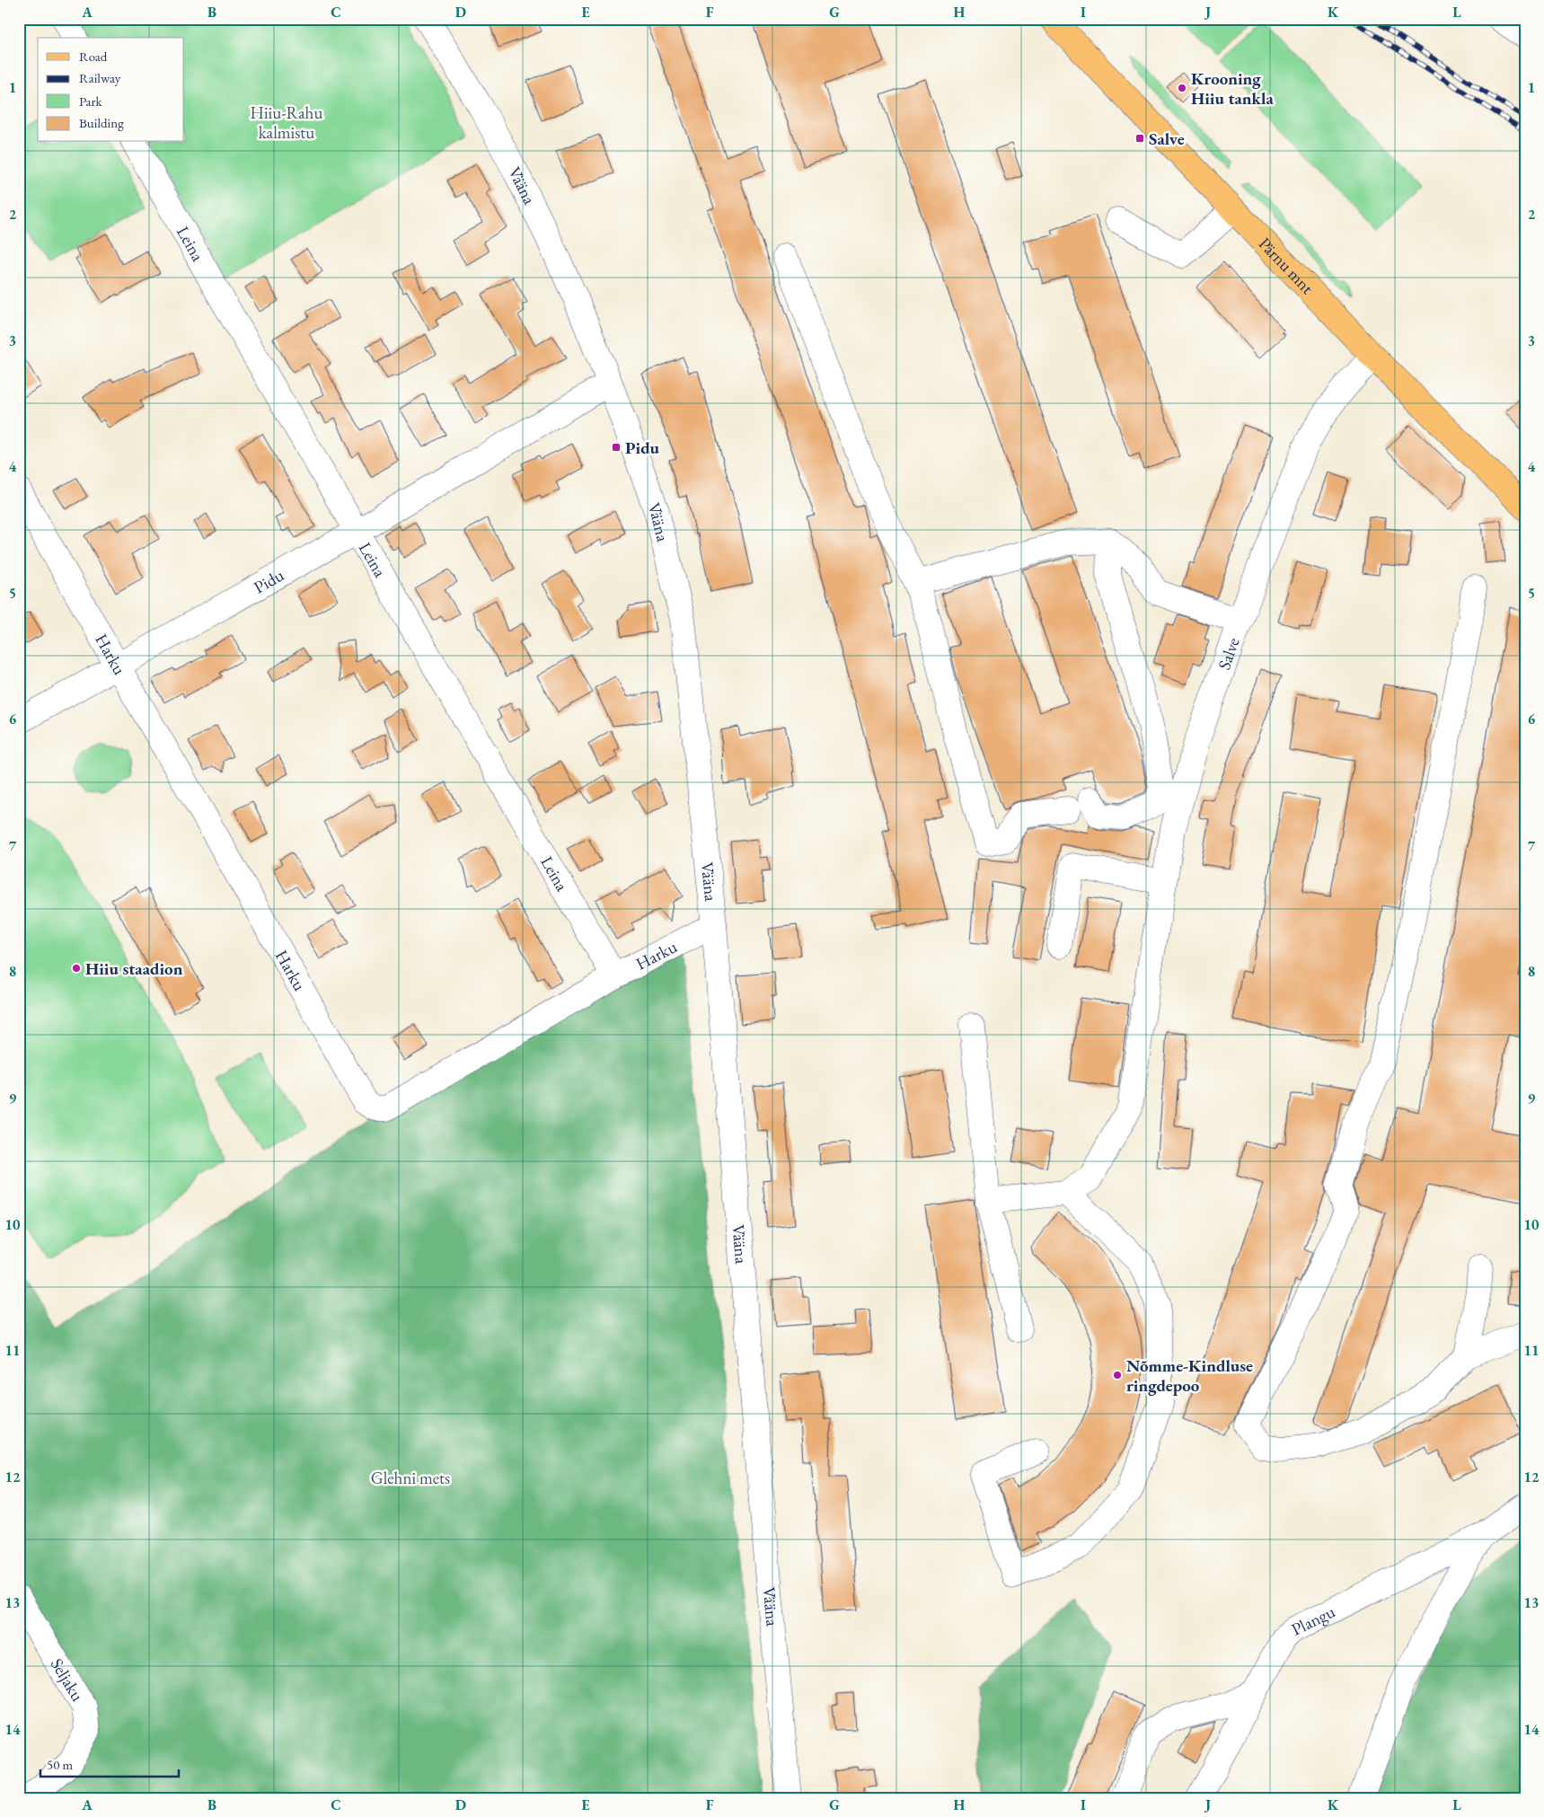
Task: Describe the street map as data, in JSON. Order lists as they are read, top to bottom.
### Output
{
  "streets": {
    "main road": ["Pärnu mnt"],
    "street": [
      "Vääna",
      "Leina",
      "Pidu",
      "Harku",
      "Salve",
      "Plangu",
      "Seljaku"
    ]
  },
  "crossings": [
    ["Vääna", "Pidu"],
    ["Vääna", "Harku"],
    ["Leina", "Pidu"],
    ["Leina", "Harku"],
    ["Pärnu mnt", "Salve"],
    ["Pidu", "Harku"]
  ],
  "parks": ["Hiiu-Rahu kalmistu", "Glehni mets"],
  "places": {
    "other": ["Krooning Hiiu tankla", "Hiiu staadion", "Nõmme-Kindluse ringdepoo"],
    "transit": ["Salve", "Pidu"]
  },
  "legend": [
    "Road",
    "Railway",
    "Park",
    "Building"
  ],
  "scale_bar": "50 m",
  "grid": {
    "columns": [
      "A",
      "B",
      "C",
      "D",
      "E",
      "F",
      "G",
      "H",
      "I",
      "J",
      "K",
      "L"
    ],
    "rows": [
      "1",
      "2",
      "3",
      "4",
      "5",
      "6",
      "7",
      "8",
      "9",
      "10",
      "11",
      "12",
      "13",
      "14"
    ]
  }
}
